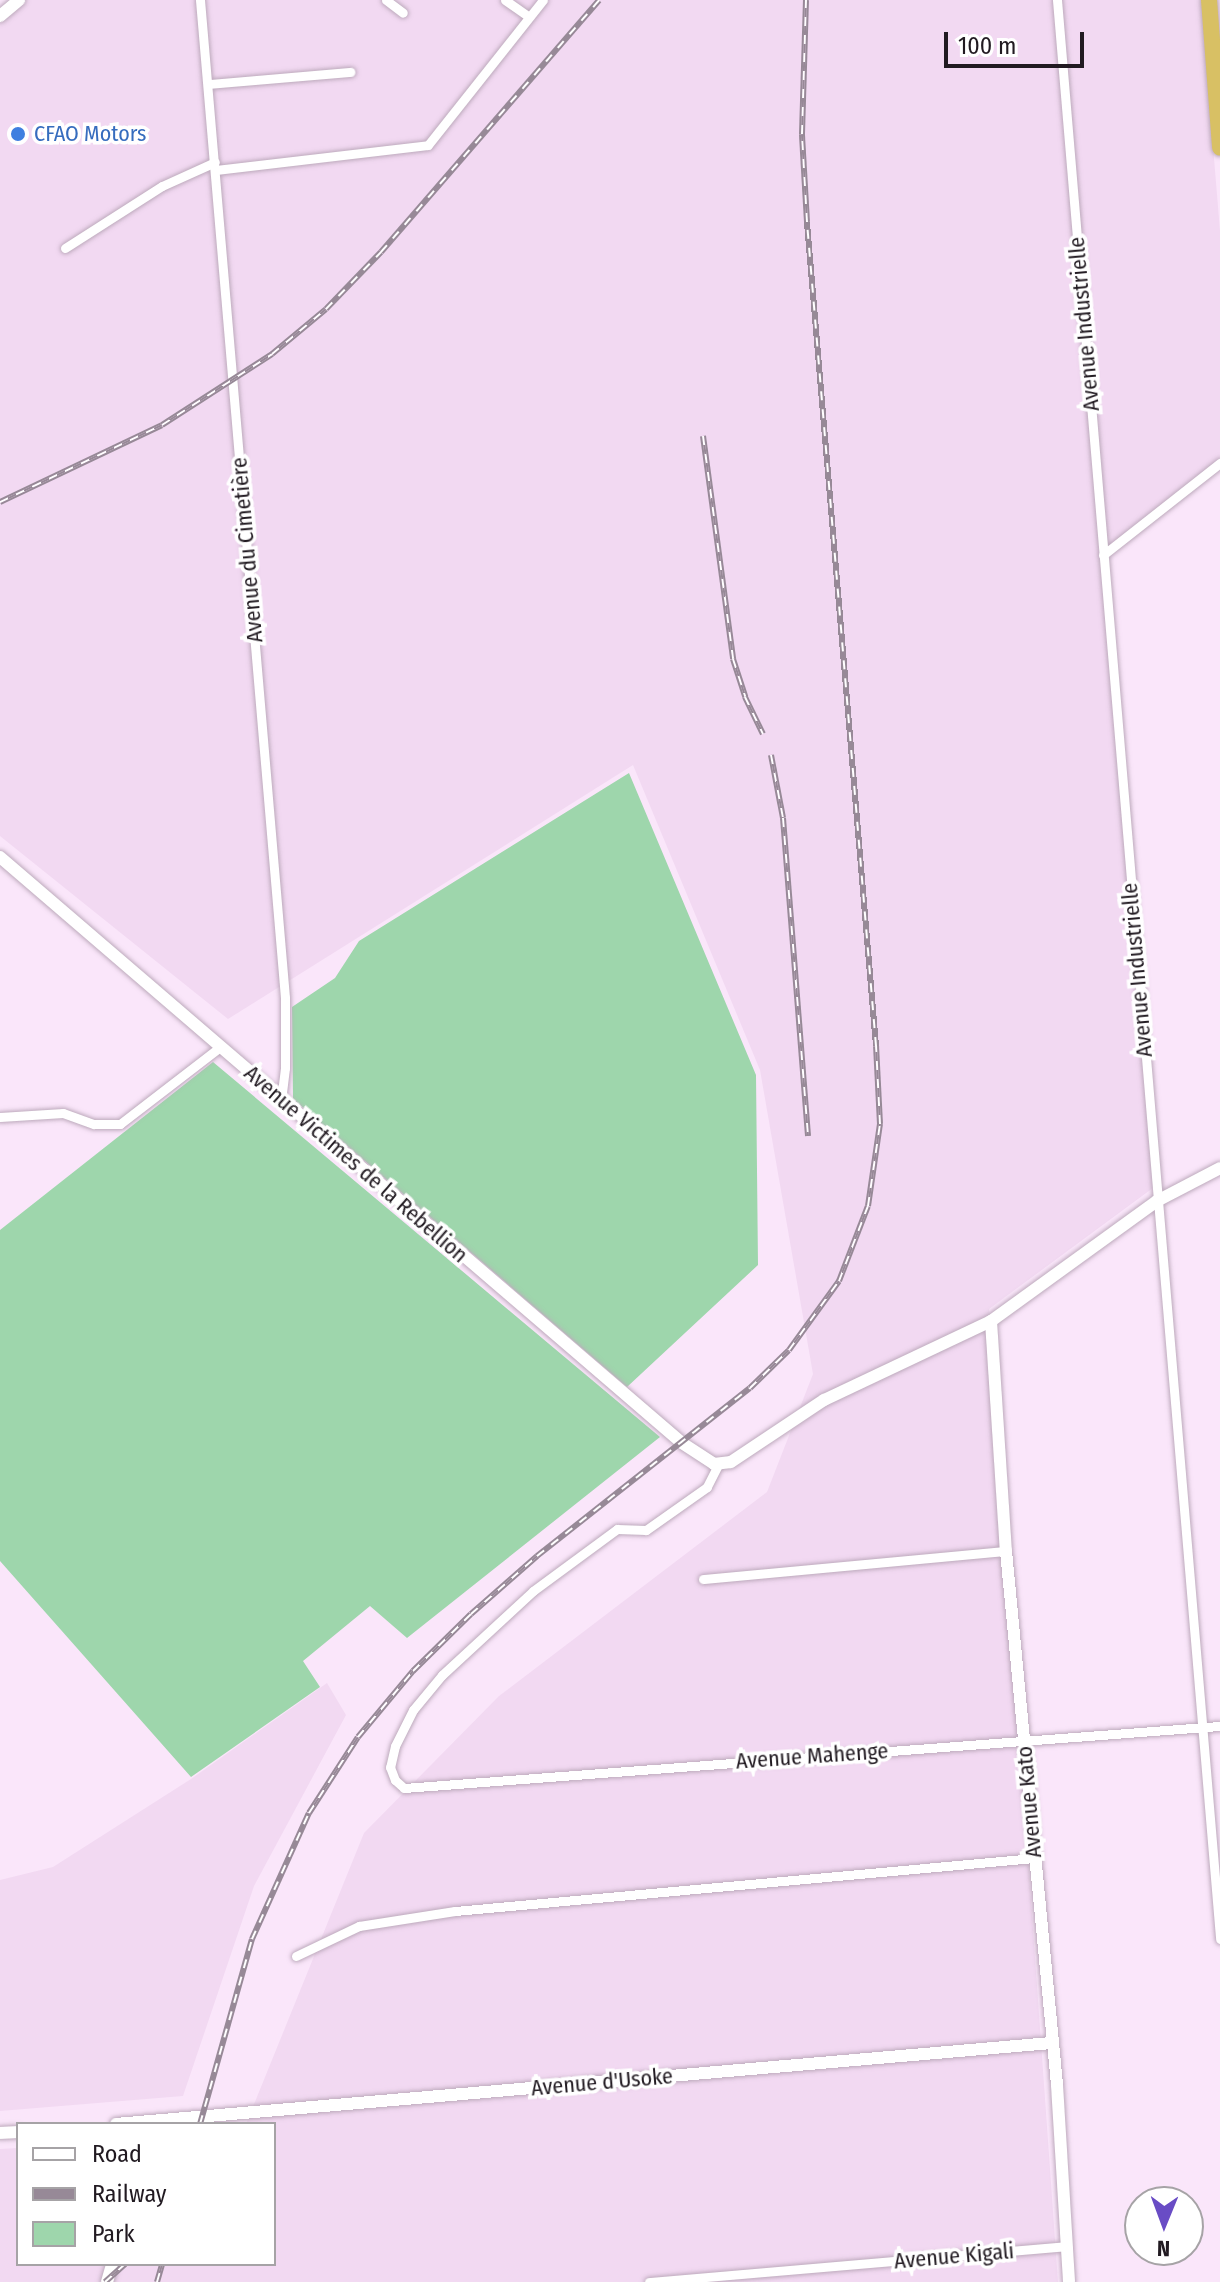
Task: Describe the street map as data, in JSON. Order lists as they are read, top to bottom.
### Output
{
  "streets": {
    "street": [
      "Avenue Industrielle",
      "Avenue du Cimetière",
      "Avenue Victimes de la Rebellion",
      "Avenue Mahenge",
      "Avenue Kato",
      "Avenue d'Usoke",
      "Avenue Kigali"
    ]
  },
  "crossings": [
    ["Avenue Industrielle", "Avenue Mahenge"],
    ["Avenue du Cimetière", "Avenue Victimes de la Rebellion"],
    ["Avenue Victimes de la Rebellion", "Avenue Mahenge"],
    ["Avenue Mahenge", "Avenue Kato"],
    ["Avenue Kato", "Avenue d'Usoke"],
    ["Avenue Kato", "Avenue Kigali"]
  ],
  "places": ["CFAO Motors"],
  "legend": ["Road", "Railway", "Park"],
  "scale_bar": "100 m",
  "north": "bottom"
}
